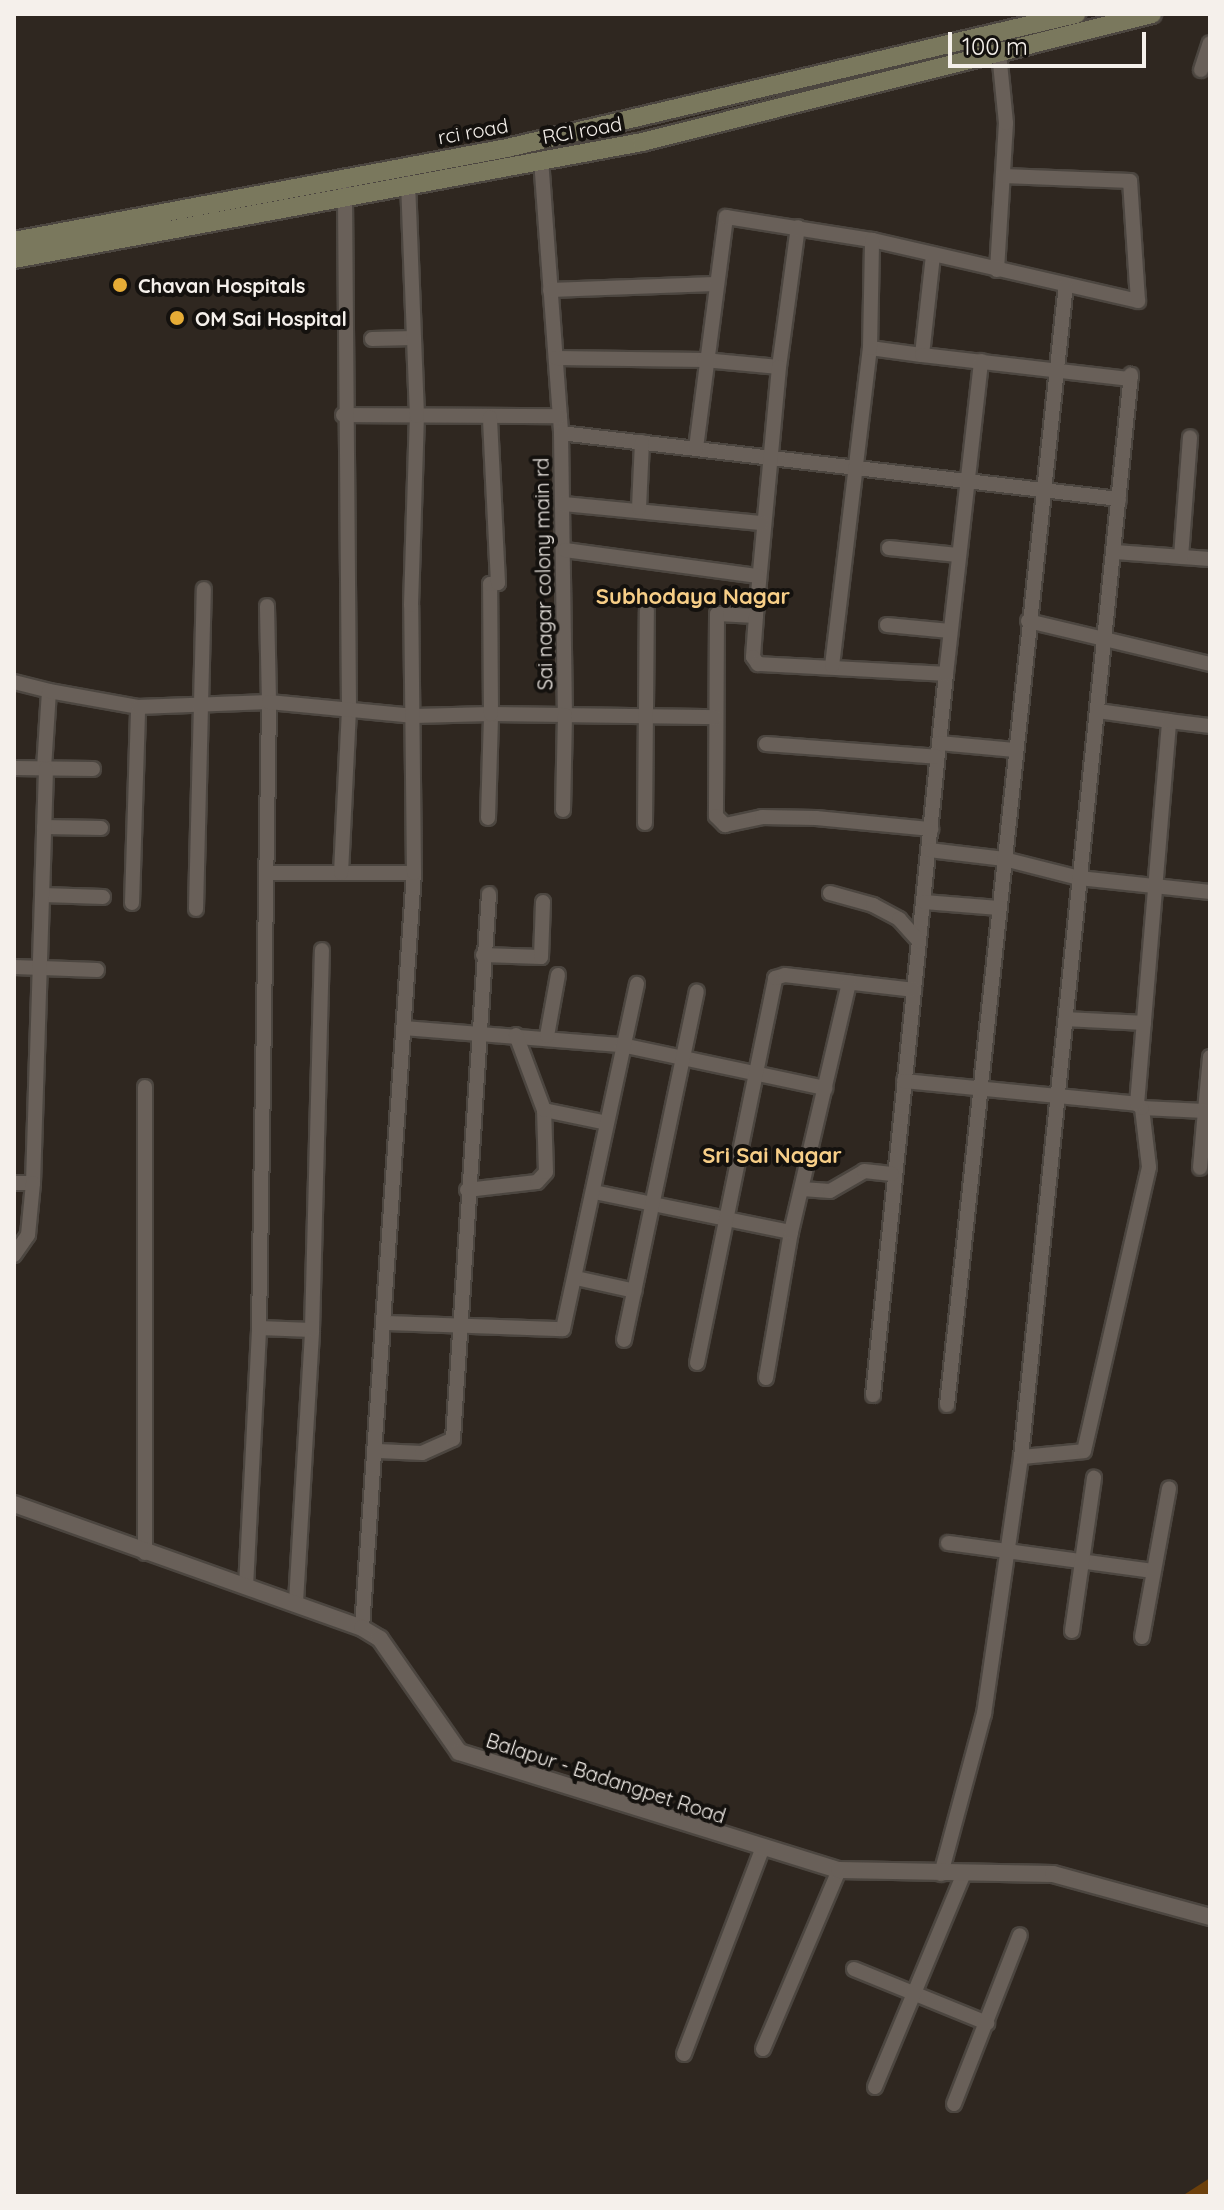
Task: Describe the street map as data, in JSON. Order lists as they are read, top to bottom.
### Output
{
  "streets": {
    "main road": ["RCI road", "rci road"],
    "street": ["Sai nagar colony main rd", "Balapur - Badangpet Road"]
  },
  "crossings": [
    ["RCI road", "rci road"],
    ["RCI road", "Sai nagar colony main rd"]
  ],
  "districts": ["Subhodaya Nagar", "Sri Sai Nagar"],
  "places": ["Chavan Hospitals", "OM Sai Hospital"],
  "scale_bar": "100 m"
}
